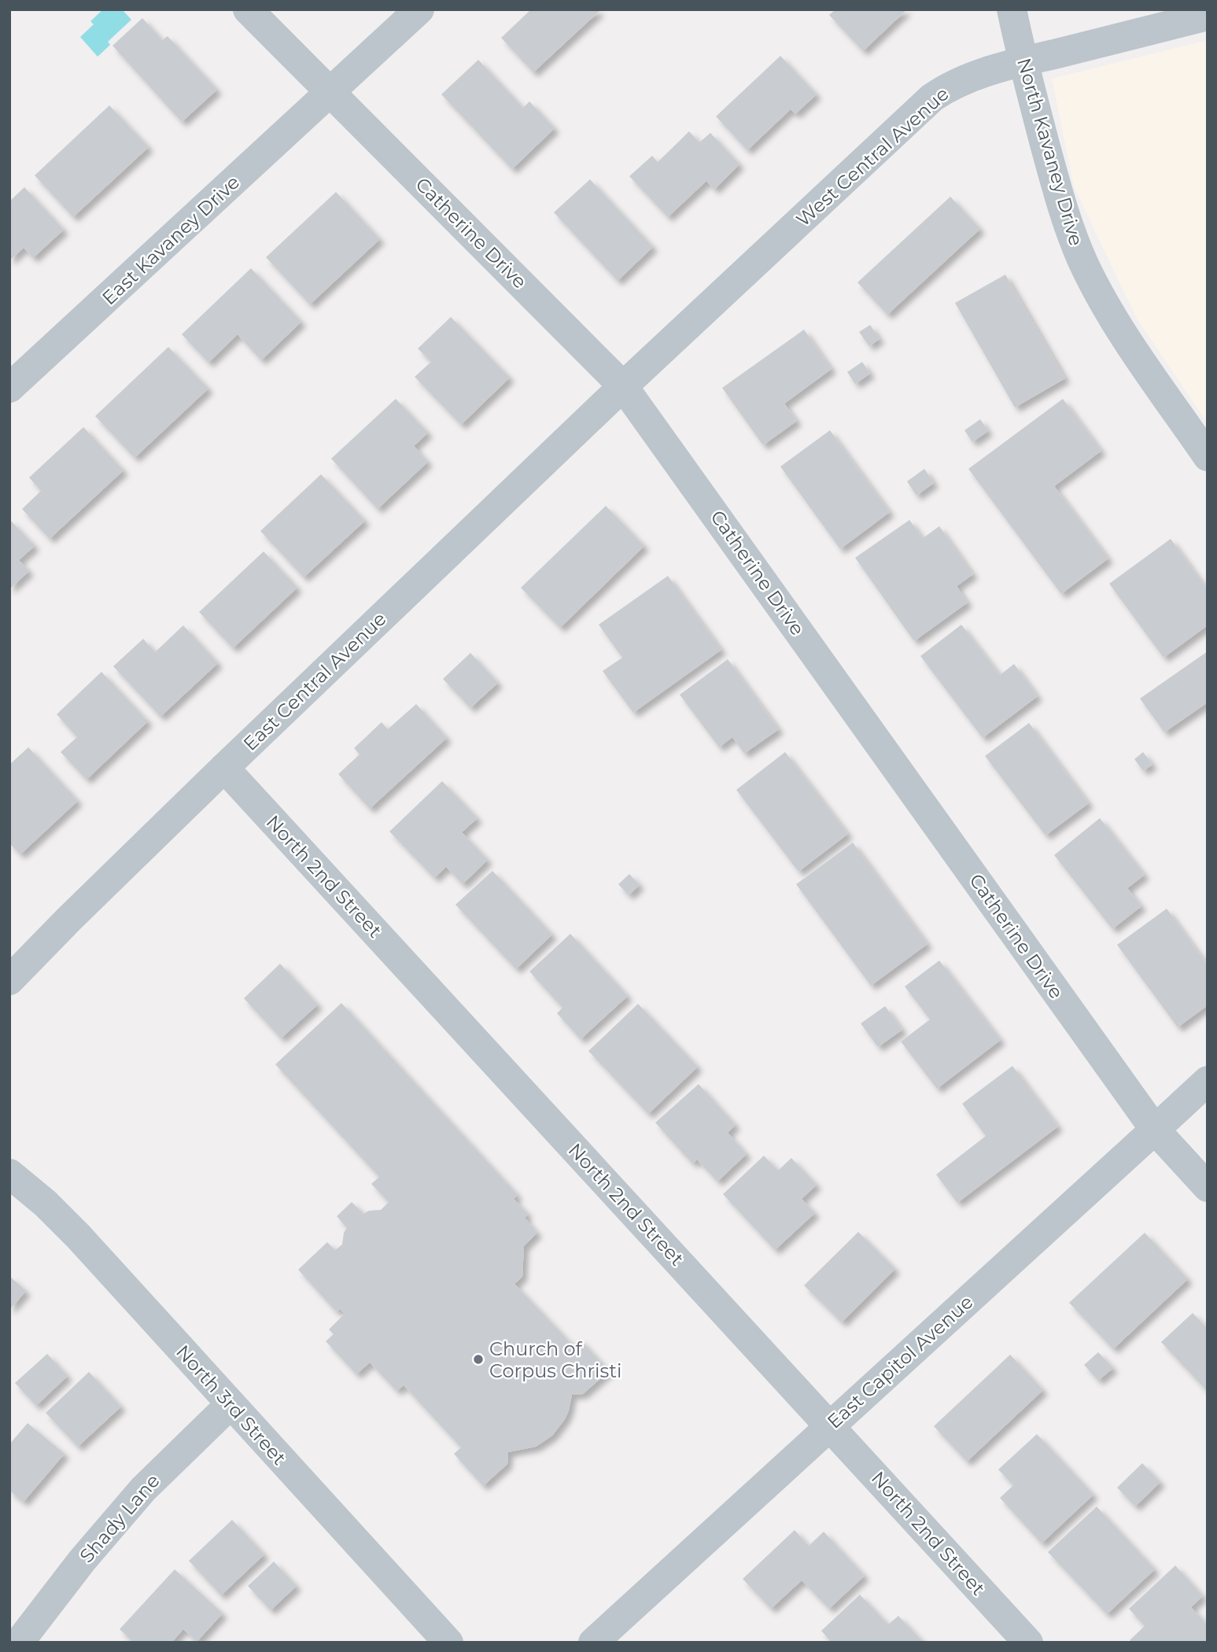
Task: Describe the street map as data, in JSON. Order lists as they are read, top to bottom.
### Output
{
  "streets": {
    "street": [
      "North Kavaney Drive",
      "West Central Avenue",
      "Catherine Drive",
      "East Kavaney Drive",
      "East Central Avenue",
      "North 2nd Street",
      "East Capitol Avenue",
      "North 3rd Street",
      "Shady Lane"
    ]
  },
  "crossings": [
    ["North Kavaney Drive", "West Central Avenue"],
    ["West Central Avenue", "Catherine Drive"],
    ["West Central Avenue", "East Central Avenue"],
    ["Catherine Drive", "East Kavaney Drive"],
    ["Catherine Drive", "East Central Avenue"],
    ["Catherine Drive", "East Capitol Avenue"],
    ["East Central Avenue", "North 2nd Street"],
    ["North 2nd Street", "East Capitol Avenue"],
    ["North 3rd Street", "Shady Lane"]
  ],
  "places": ["Church of Corpus Christi"]
}
